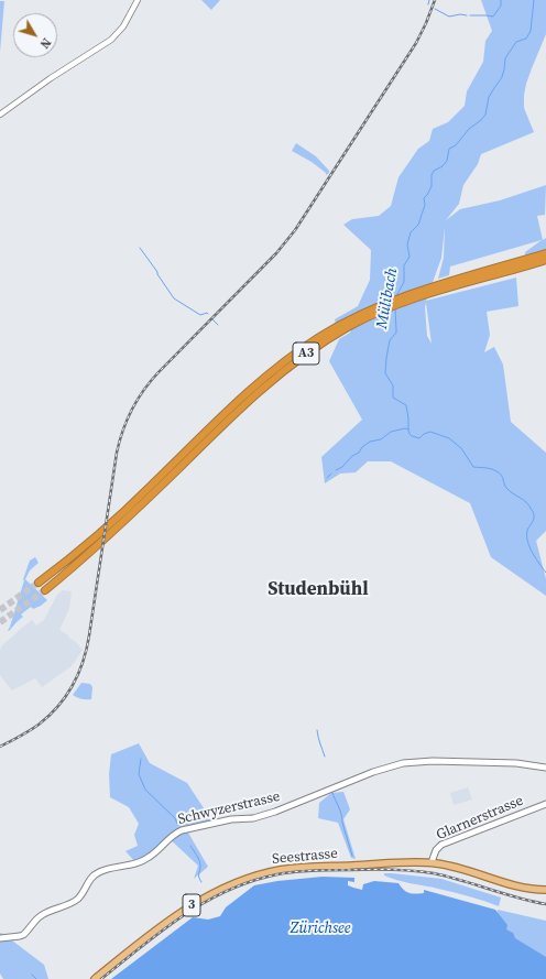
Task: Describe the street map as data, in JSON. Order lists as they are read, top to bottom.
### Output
{
  "streets": {
    "highway": ["A3"],
    "main road": [
      "Schwyzerstrasse",
      "Glarnerstrasse",
      "Seestrasse",
      "3"
    ]
  },
  "crossings": [
    ["Glarnerstrasse", "Seestrasse"]
  ],
  "districts": ["Studenbühl"],
  "water": ["Mülibach", "Zürichsee"],
  "north": "bottom right"
}
